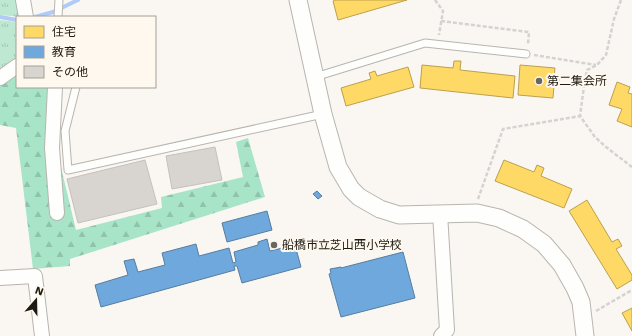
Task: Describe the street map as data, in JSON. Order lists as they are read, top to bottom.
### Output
{
  "places": ["第二集会所", "船橋市立芝山西小学校"],
  "legend": ["住宅", "教育", "その他"],
  "north": "top"
}
